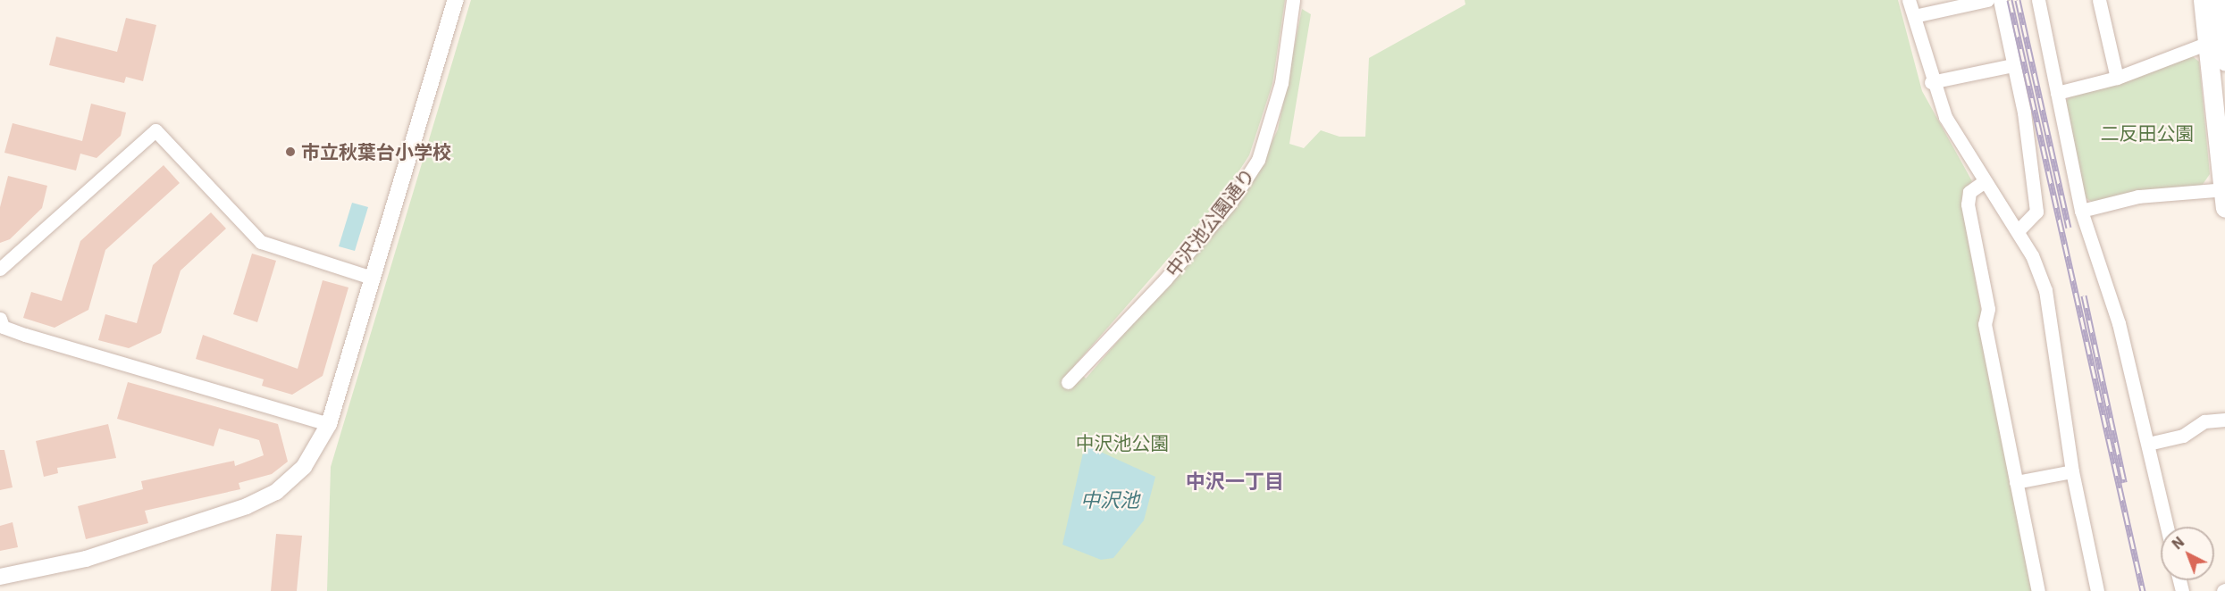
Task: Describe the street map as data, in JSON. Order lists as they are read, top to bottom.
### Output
{
  "streets": {
    "street": ["中沢池公園通り"]
  },
  "districts": ["中沢一丁目"],
  "water": ["中沢池"],
  "parks": ["二反田公園", "中沢池公園"],
  "places": ["市立秋葉台小学校"],
  "north": "top left"
}
